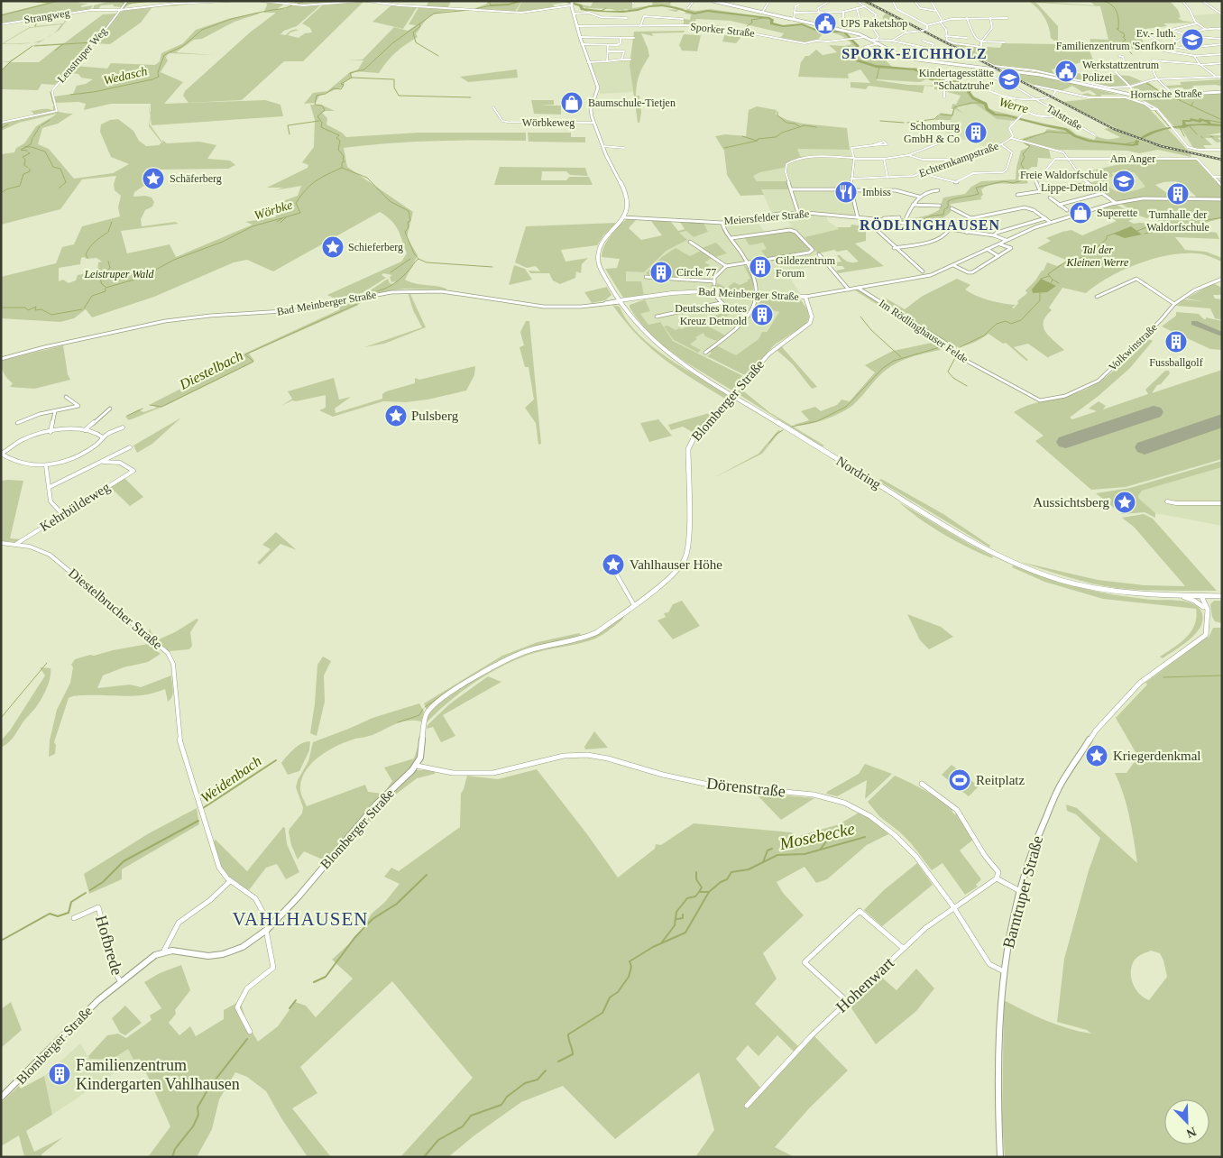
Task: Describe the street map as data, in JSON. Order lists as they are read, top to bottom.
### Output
{
  "streets": {
    "main road": [
      "Hornsche Straße",
      "Bad Meinberger Straße",
      "Blomberger Straße",
      "Nordring",
      "Barntruper Straße"
    ],
    "street": [
      "Strangweg",
      "Sporker Straße",
      "Lenstruper Weg",
      "Talstraße",
      "Wörbkeweg",
      "Am Anger",
      "Echternkampstraße",
      "Meiersfelder Straße",
      "Im Rödlinghauser Felde",
      "Volkwinstraße",
      "Kehrbüldeweg",
      "Diestelbrucher Straße",
      "Dörenstraße",
      "Hofbrede",
      "Hohenwart"
    ]
  },
  "crossings": [
    ["Strangweg", "Lenstruper Weg"],
    ["Sporker Straße", "Hornsche Straße"],
    ["Meiersfelder Straße", "Nordring"],
    ["Bad Meinberger Straße", "Blomberger Straße"],
    ["Bad Meinberger Straße", "Nordring"],
    ["Im Rödlinghauser Felde", "Volkwinstraße"],
    ["Blomberger Straße", "Diestelbrucher Straße"],
    ["Blomberger Straße", "Dörenstraße"],
    ["Blomberger Straße", "Hofbrede"],
    ["Kehrbüldeweg", "Diestelbrucher Straße"],
    ["Dörenstraße", "Barntruper Straße"],
    ["Dörenstraße", "Hohenwart"]
  ],
  "districts": ["SPORK-EICHHOLZ", "RÖDLINGHAUSEN", "VAHLHAUSEN"],
  "water": [
    "Wedasch",
    "Werre",
    "Wörbke",
    "Diestelbach",
    "Weidenbach",
    "Mosebecke"
  ],
  "parks": ["Tal der Kleinen Werre", "Leistruper Wald"],
  "places": {
    "public building": ["UPS Paketshop", "Werkstattzentrum Polizei"],
    "school or university": ["Ev.- luth. Familienzentrum 'Senfkorn'", "Kindertagesstätte \"Schatztruhe\"", "Freie Waldorfschule Lippe-Detmold"],
    "shop": ["Baumschule-Tietjen", "Superette"],
    "building": [
      "Schomburg GmbH & Co",
      "Turnhalle der Waldorfschule",
      "Gildezentrum Forum",
      "Circle 77",
      "Deutsches Rotes Kreuz Detmold",
      "Fussballgolf",
      "Familienzentrum Kindergarten Vahlhausen"
    ],
    "place": [
      "Schäferberg",
      "Schieferberg",
      "Pulsberg",
      "Aussichtsberg",
      "Vahlhauser Höhe",
      "Kriegerdenkmal"
    ],
    "restaurant": ["Imbiss"],
    "sports": ["Reitplatz"]
  },
  "north": "bottom right"
}
